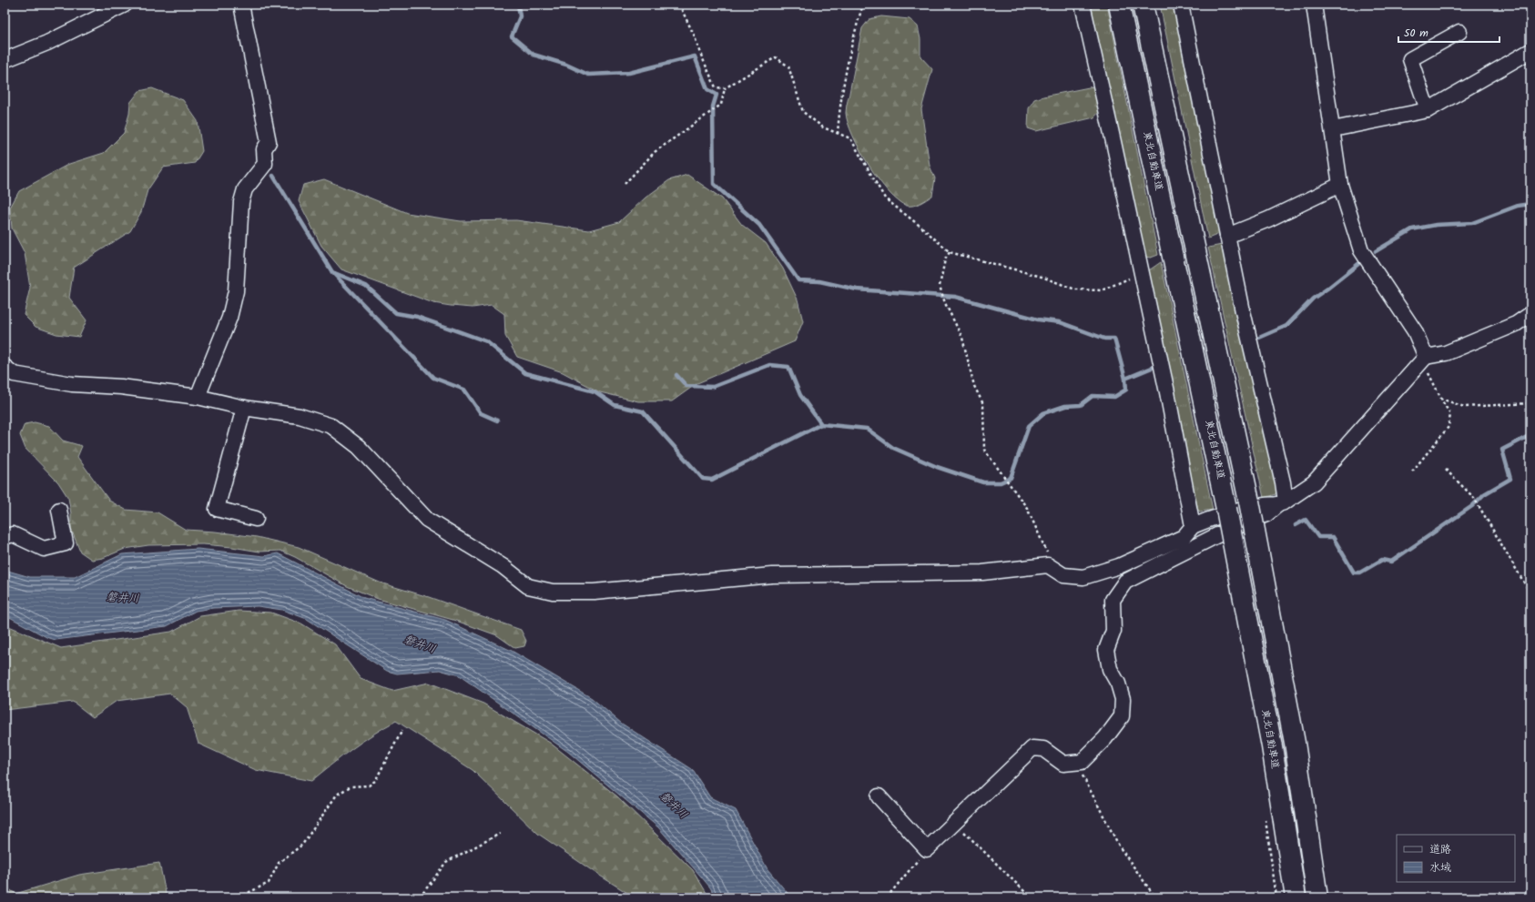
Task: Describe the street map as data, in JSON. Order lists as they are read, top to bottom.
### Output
{
  "streets": {
    "highway": ["東北自動車道"]
  },
  "water": ["磐井川"],
  "legend": ["道路", "水域"],
  "scale_bar": "50 m"
}
